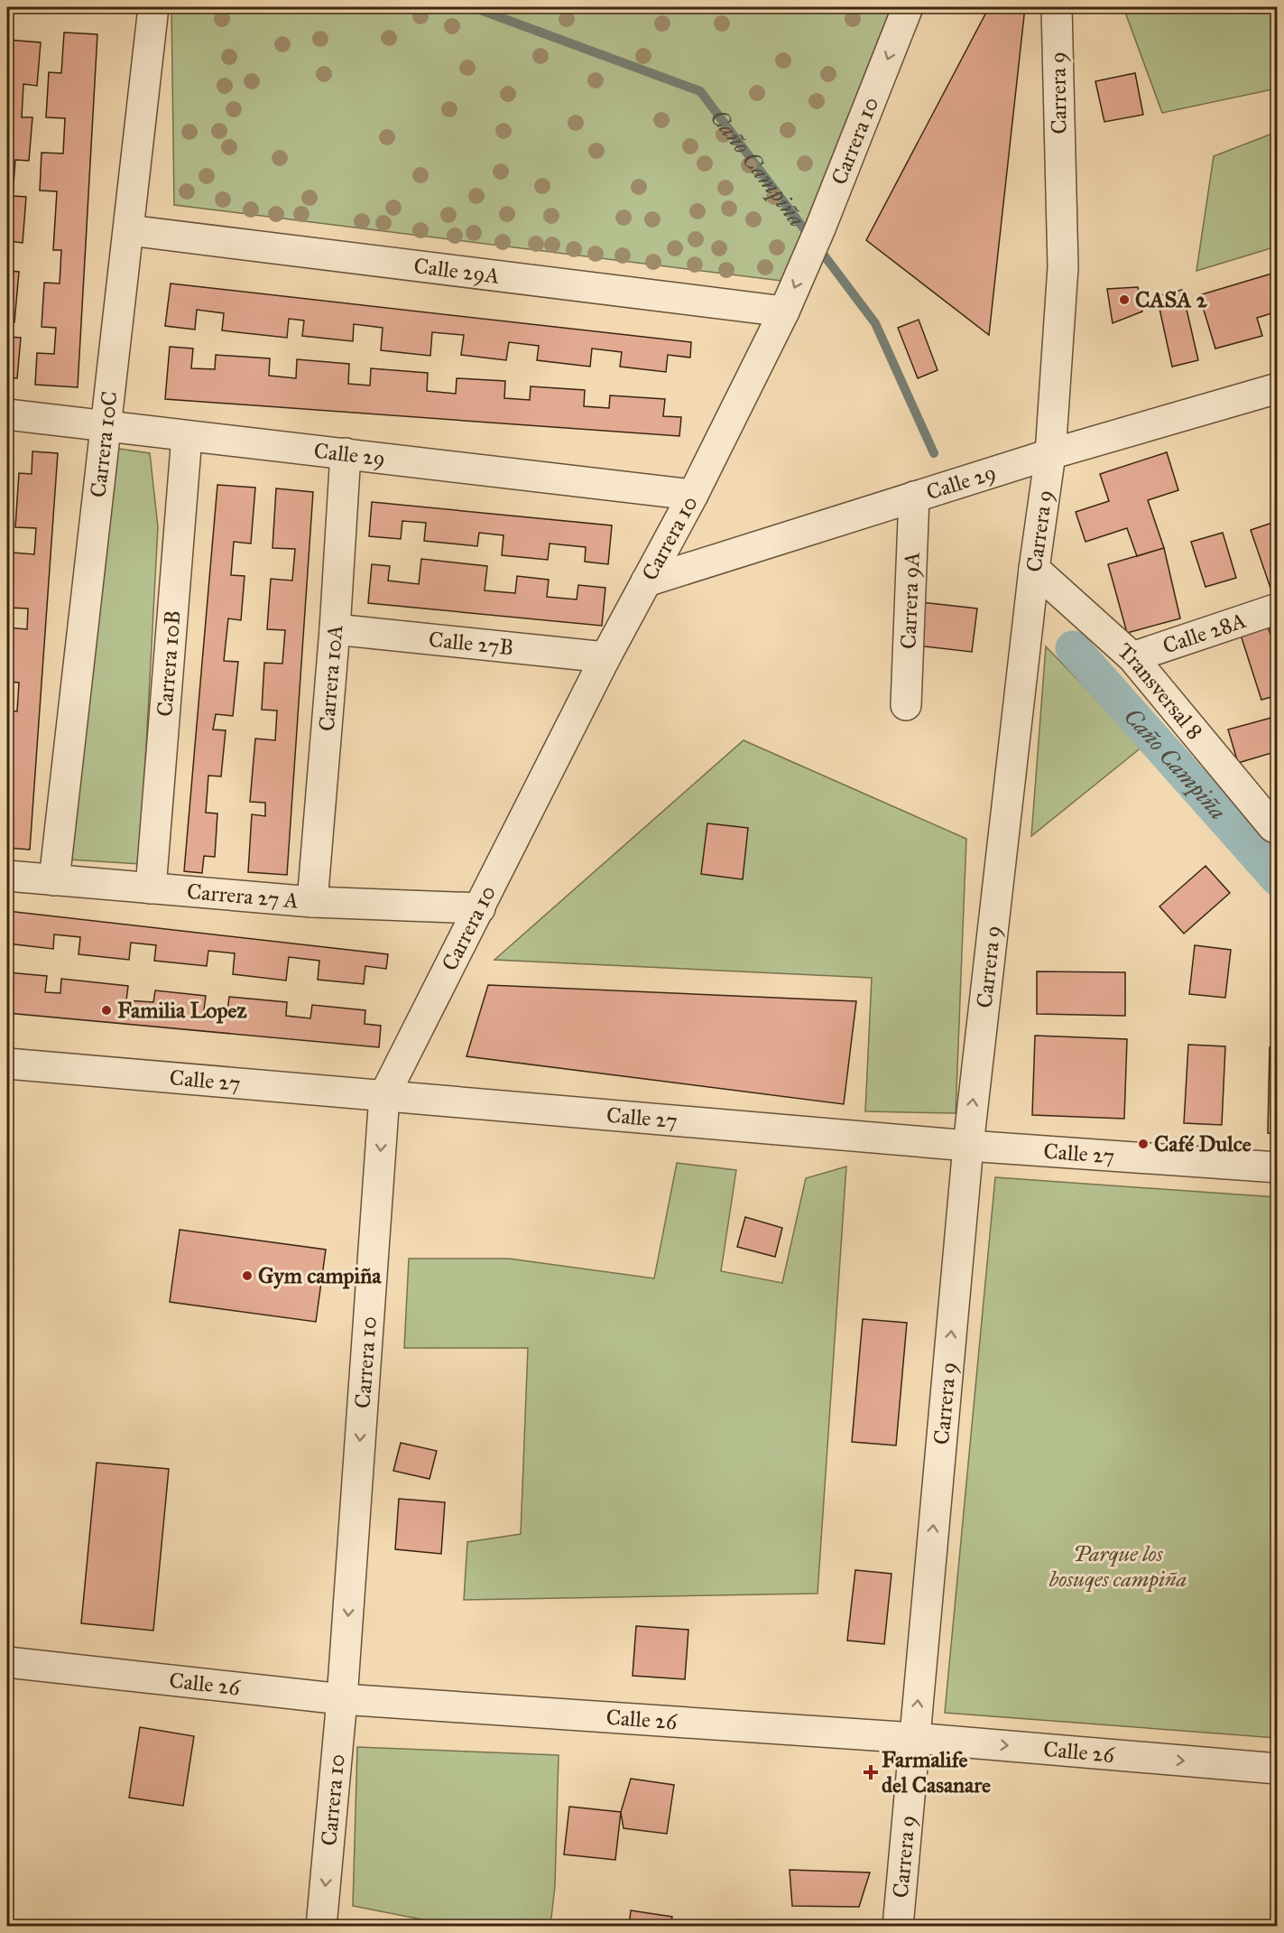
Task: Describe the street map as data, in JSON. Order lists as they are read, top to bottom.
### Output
{
  "streets": {
    "street": [
      "Carrera 9",
      "Carrera 10",
      "Calle 29A",
      "Carrera 10C",
      "Calle 29",
      "Carrera 9A",
      "Calle 28A",
      "Calle 27B",
      "Carrera 10B",
      "Carrera 10A",
      "Transversal 8",
      "Carrera 27 A",
      "Calle 27",
      "Calle 26"
    ]
  },
  "crossings": [
    ["Carrera 9", "Calle 29"],
    ["Carrera 9", "Transversal 8"],
    ["Carrera 9", "Calle 27"],
    ["Carrera 9", "Calle 26"],
    ["Carrera 10", "Calle 29A"],
    ["Carrera 10", "Calle 29"],
    ["Carrera 10", "Calle 27B"],
    ["Carrera 10", "Carrera 27 A"],
    ["Carrera 10", "Calle 27"],
    ["Carrera 10", "Calle 26"],
    ["Calle 29A", "Carrera 10C"],
    ["Carrera 10C", "Calle 29"],
    ["Carrera 10C", "Carrera 27 A"],
    ["Calle 29", "Carrera 9A"],
    ["Calle 29", "Carrera 10B"],
    ["Calle 29", "Carrera 10A"],
    ["Calle 28A", "Transversal 8"],
    ["Calle 27B", "Carrera 10A"],
    ["Carrera 10B", "Carrera 27 A"],
    ["Carrera 10A", "Carrera 27 A"]
  ],
  "one_way": ["Carrera 9", "Carrera 10"],
  "water": ["Caño Campiña"],
  "parks": ["Parque los bosuqes campiña"],
  "places": {
    "other": [
      "CASA 2",
      "Familia Lopez",
      "Café Dulce",
      "Gym campiña"
    ],
    "health": ["Farmalife del Casanare"]
  }
}
